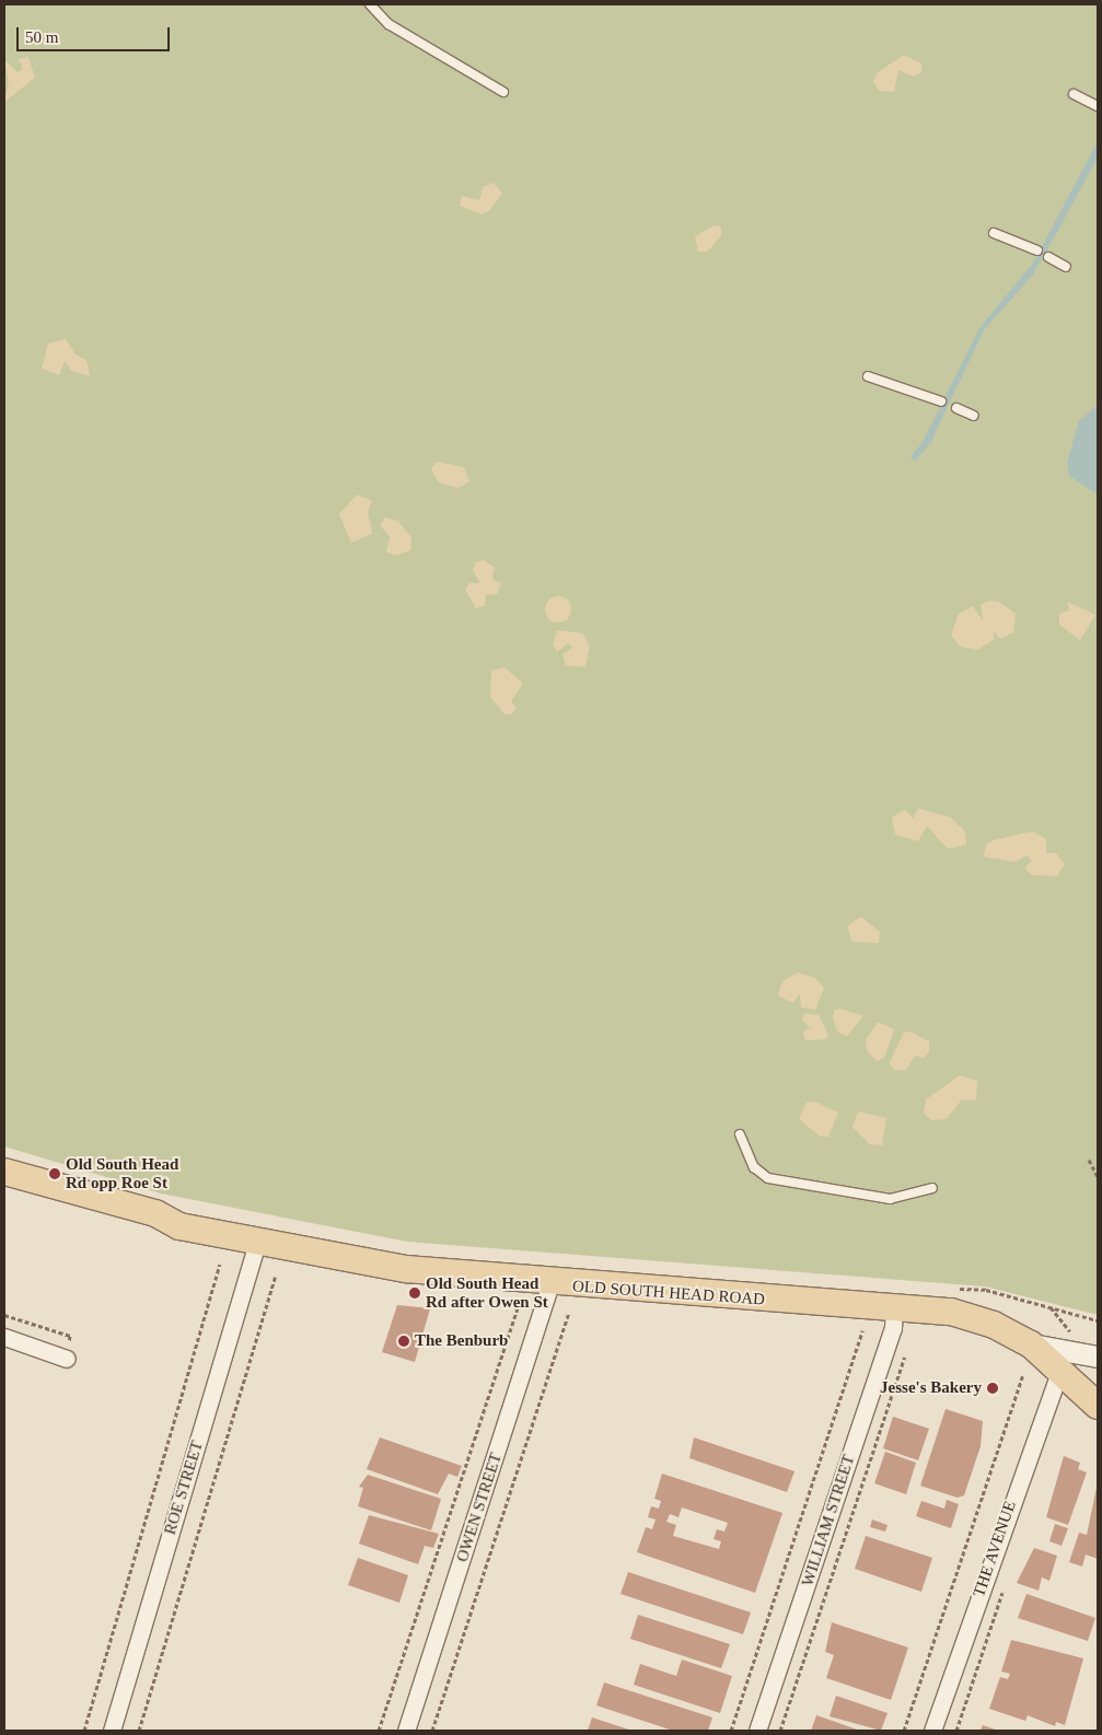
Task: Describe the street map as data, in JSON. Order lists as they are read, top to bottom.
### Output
{
  "streets": {
    "main road": ["OLD SOUTH HEAD ROAD"],
    "street": [
      "ROE STREET",
      "OWEN STREET",
      "WILLIAM STREET",
      "THE AVENUE"
    ]
  },
  "crossings": [
    ["OLD SOUTH HEAD ROAD", "ROE STREET"],
    ["OLD SOUTH HEAD ROAD", "OWEN STREET"],
    ["OLD SOUTH HEAD ROAD", "WILLIAM STREET"],
    ["OLD SOUTH HEAD ROAD", "THE AVENUE"]
  ],
  "places": [
    "Old South Head Rd opp Roe St",
    "Old South Head Rd after Owen St",
    "The Benburb",
    "Jesse's Bakery"
  ],
  "scale_bar": "50 m"
}
